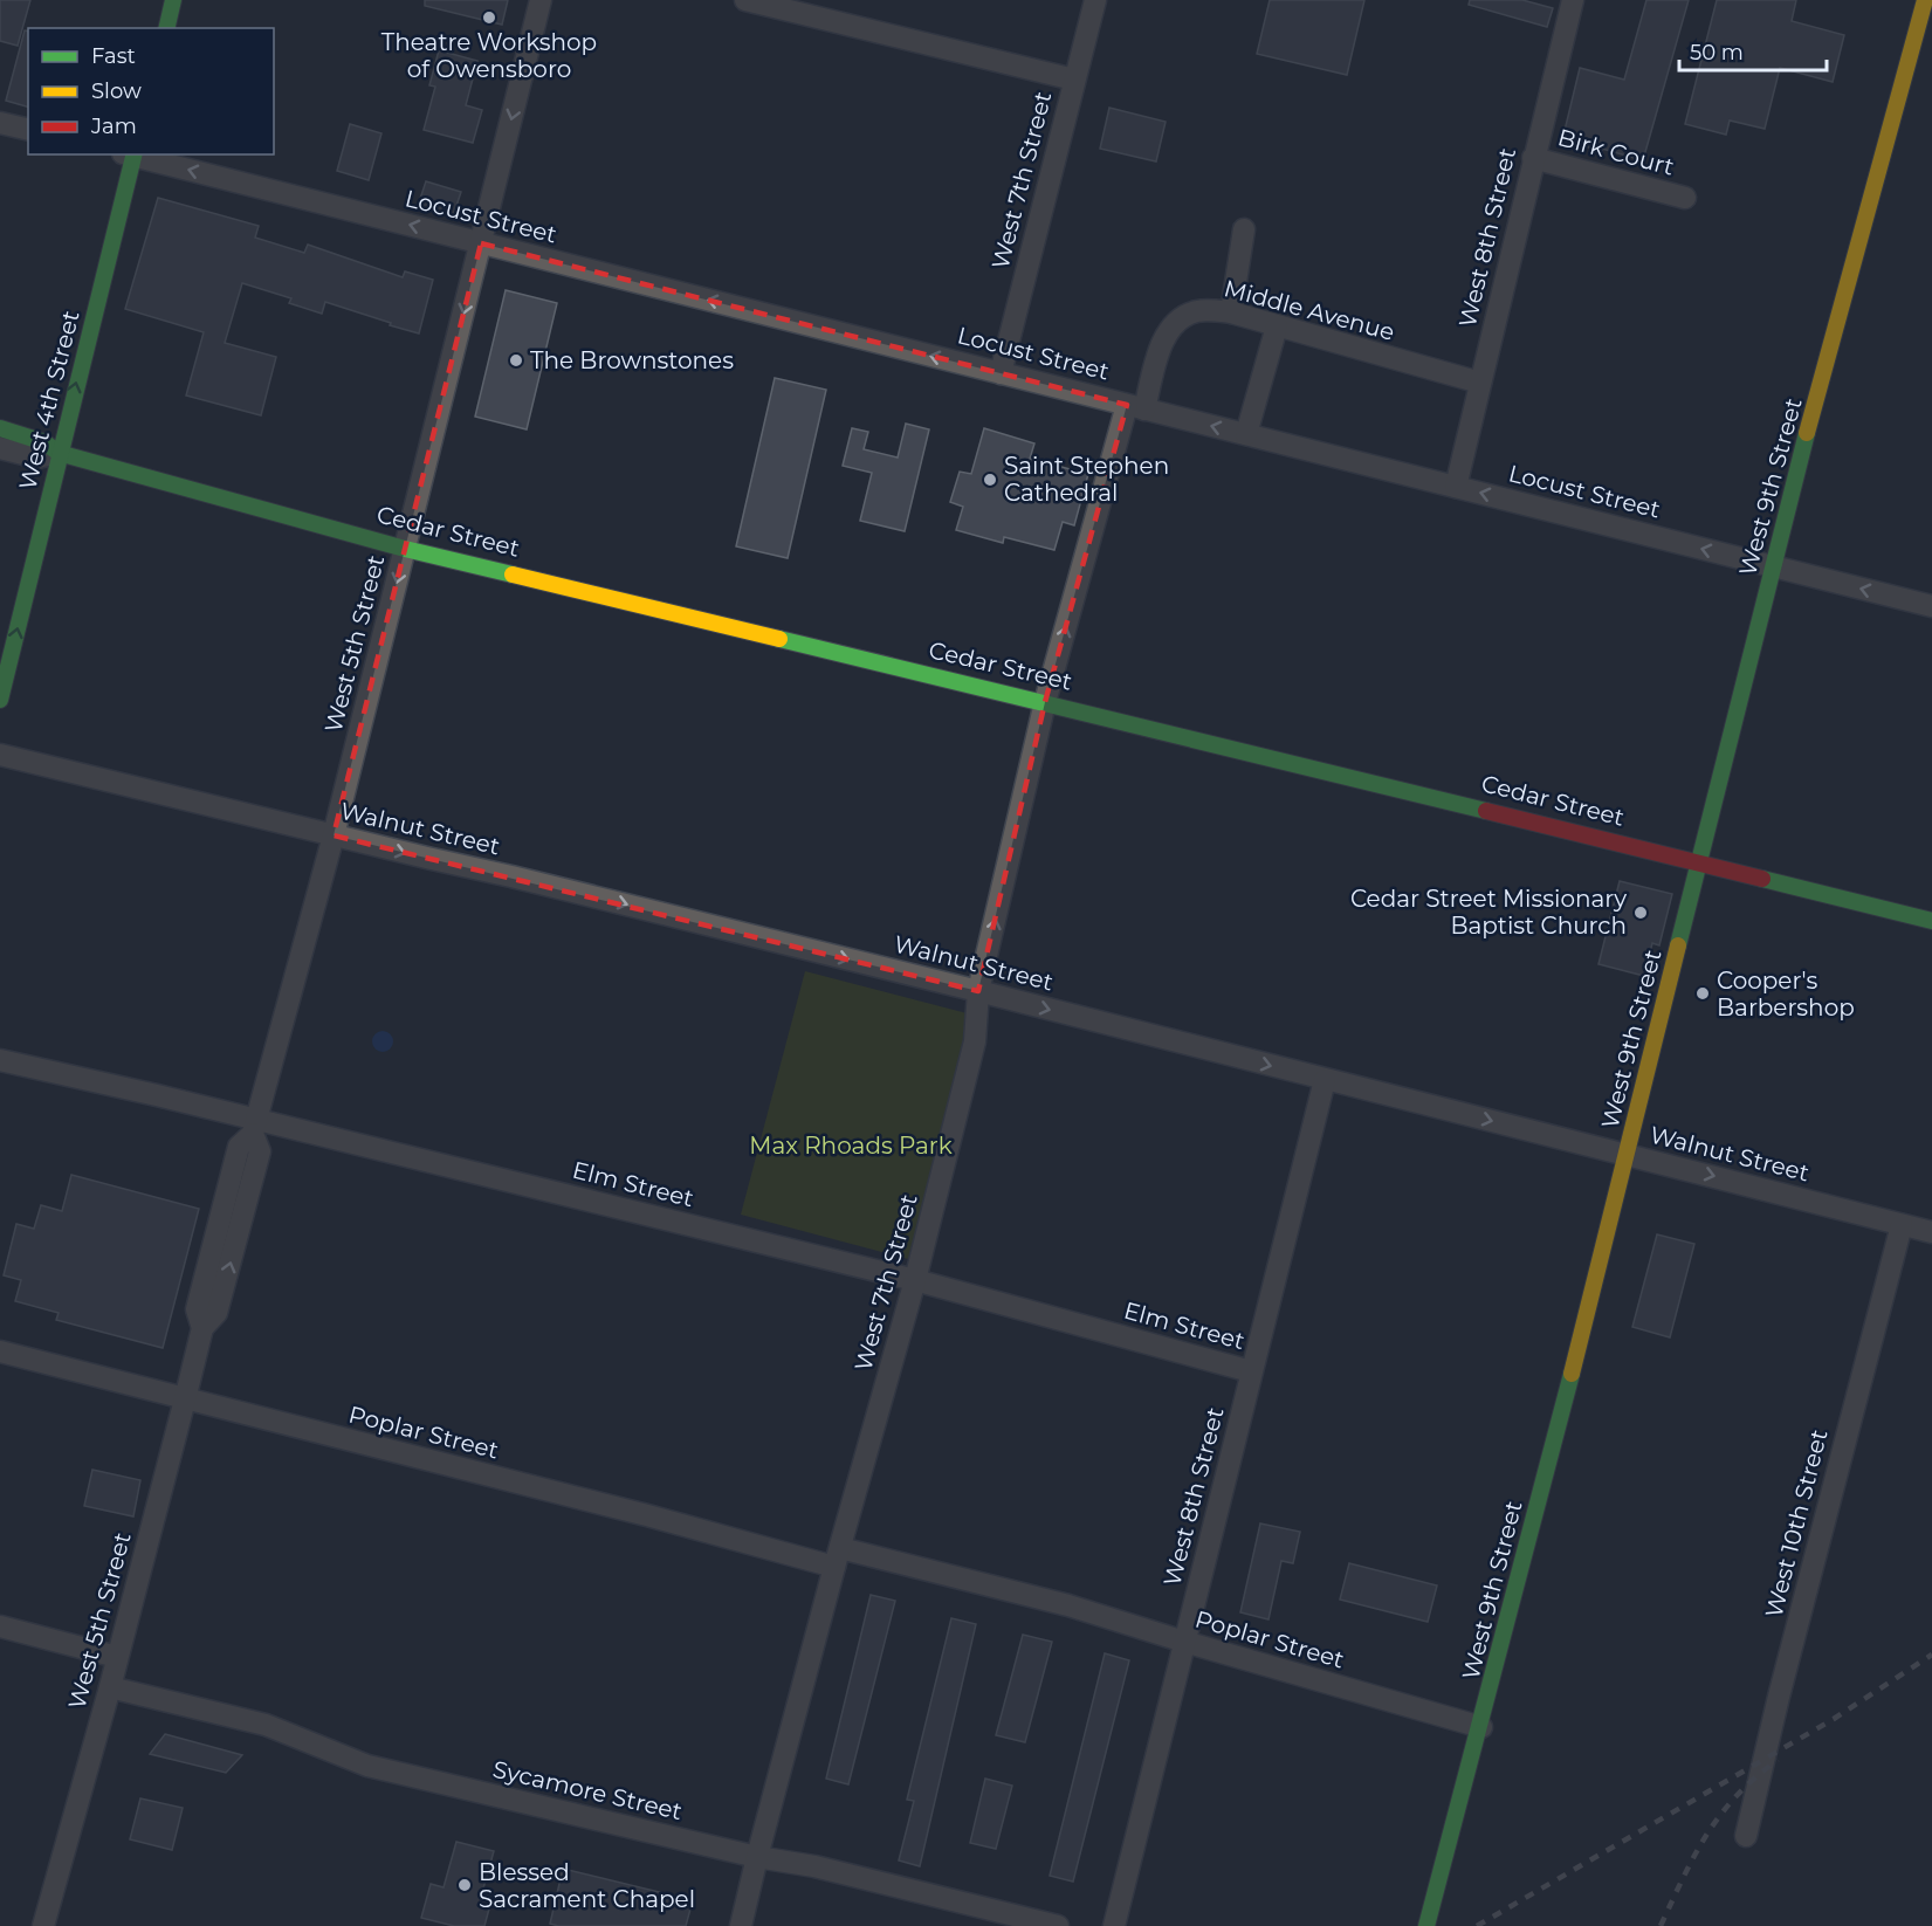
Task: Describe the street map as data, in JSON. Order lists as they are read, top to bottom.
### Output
{
  "streets": {
    "street": [
      "Birk Court",
      "West 7th Street",
      "Locust Street",
      "West 8th Street",
      "Middle Avenue",
      "West 4th Street",
      "West 9th Street",
      "Cedar Street",
      "West 5th Street",
      "Walnut Street",
      "Elm Street",
      "Poplar Street",
      "West 10th Street",
      "Sycamore Street"
    ]
  },
  "crossings": [
    ["Birk Court", "West 8th Street"],
    ["West 7th Street", "Locust Street"],
    ["West 7th Street", "Middle Avenue"],
    ["West 7th Street", "Cedar Street"],
    ["West 7th Street", "Walnut Street"],
    ["West 7th Street", "Elm Street"],
    ["West 7th Street", "Poplar Street"],
    ["West 7th Street", "Sycamore Street"],
    ["Locust Street", "West 8th Street"],
    ["Locust Street", "Middle Avenue"],
    ["Locust Street", "West 9th Street"],
    ["Locust Street", "West 5th Street"],
    ["West 8th Street", "Middle Avenue"],
    ["West 8th Street", "Walnut Street"],
    ["West 8th Street", "Elm Street"],
    ["West 8th Street", "Poplar Street"],
    ["West 4th Street", "Cedar Street"],
    ["West 9th Street", "Cedar Street"],
    ["West 9th Street", "Walnut Street"],
    ["West 9th Street", "Poplar Street"],
    ["Cedar Street", "West 5th Street"],
    ["West 5th Street", "Walnut Street"],
    ["West 5th Street", "Elm Street"],
    ["West 5th Street", "Poplar Street"],
    ["West 5th Street", "Sycamore Street"],
    ["Walnut Street", "West 10th Street"]
  ],
  "one_way": [
    "Locust Street",
    "West 4th Street",
    "West 5th Street",
    "Walnut Street"
  ],
  "parks": ["Max Rhoads Park"],
  "places": [
    "Theatre Workshop of Owensboro",
    "The Brownstones",
    "Saint Stephen Cathedral",
    "Cedar Street Missionary Baptist Church",
    "Cooper's Barbershop",
    "Blessed Sacrament Chapel"
  ],
  "legend": ["Fast", "Slow", "Jam"],
  "scale_bar": "50 m"
}
